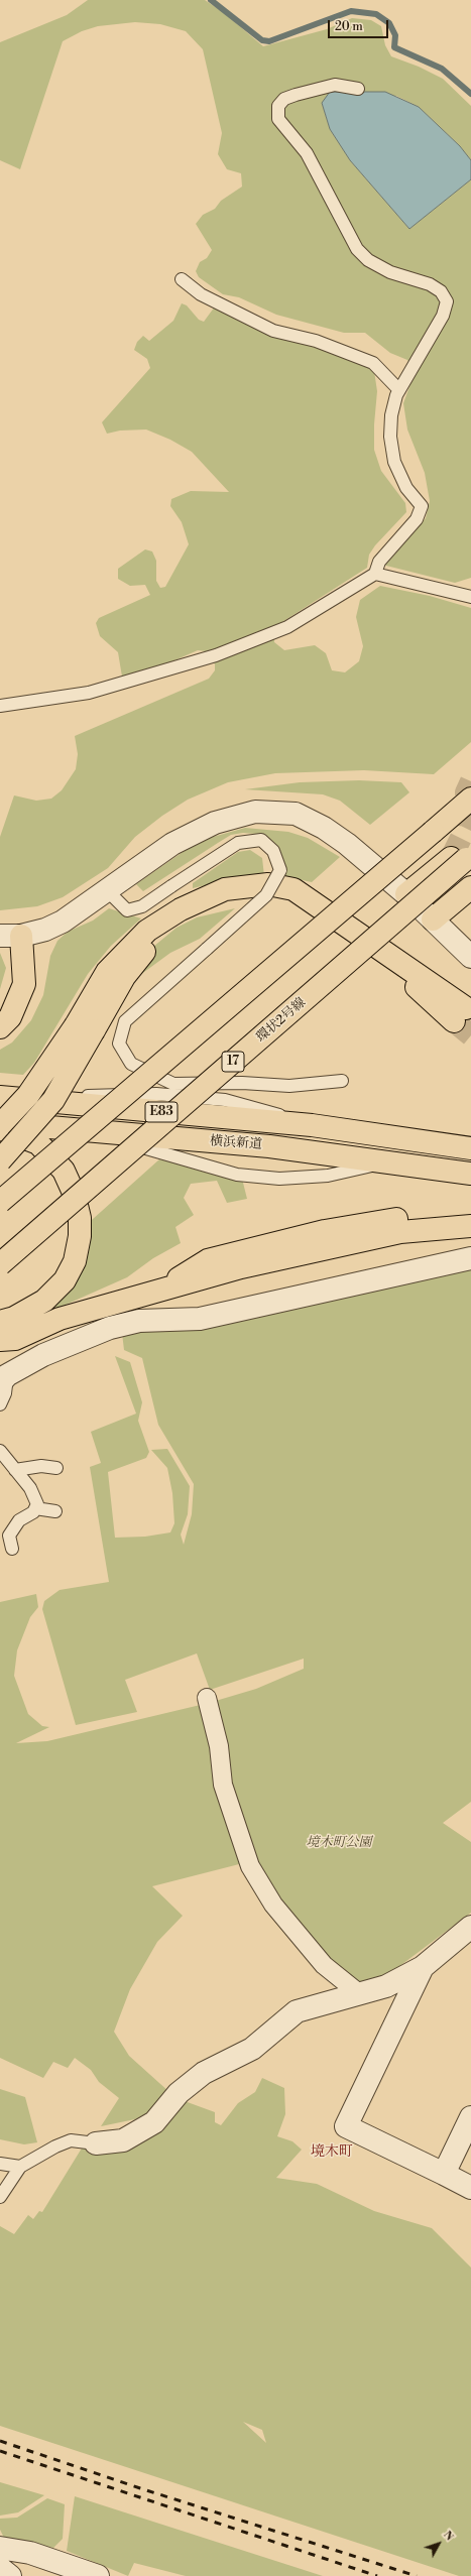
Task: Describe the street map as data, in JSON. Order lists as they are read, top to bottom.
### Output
{
  "streets": {
    "main road": [
      "環状2号線",
      "17",
      "E83",
      "横浜新道"
    ]
  },
  "districts": ["境木町"],
  "parks": ["境木町公園"],
  "scale_bar": "20 m",
  "north": "top right"
}
